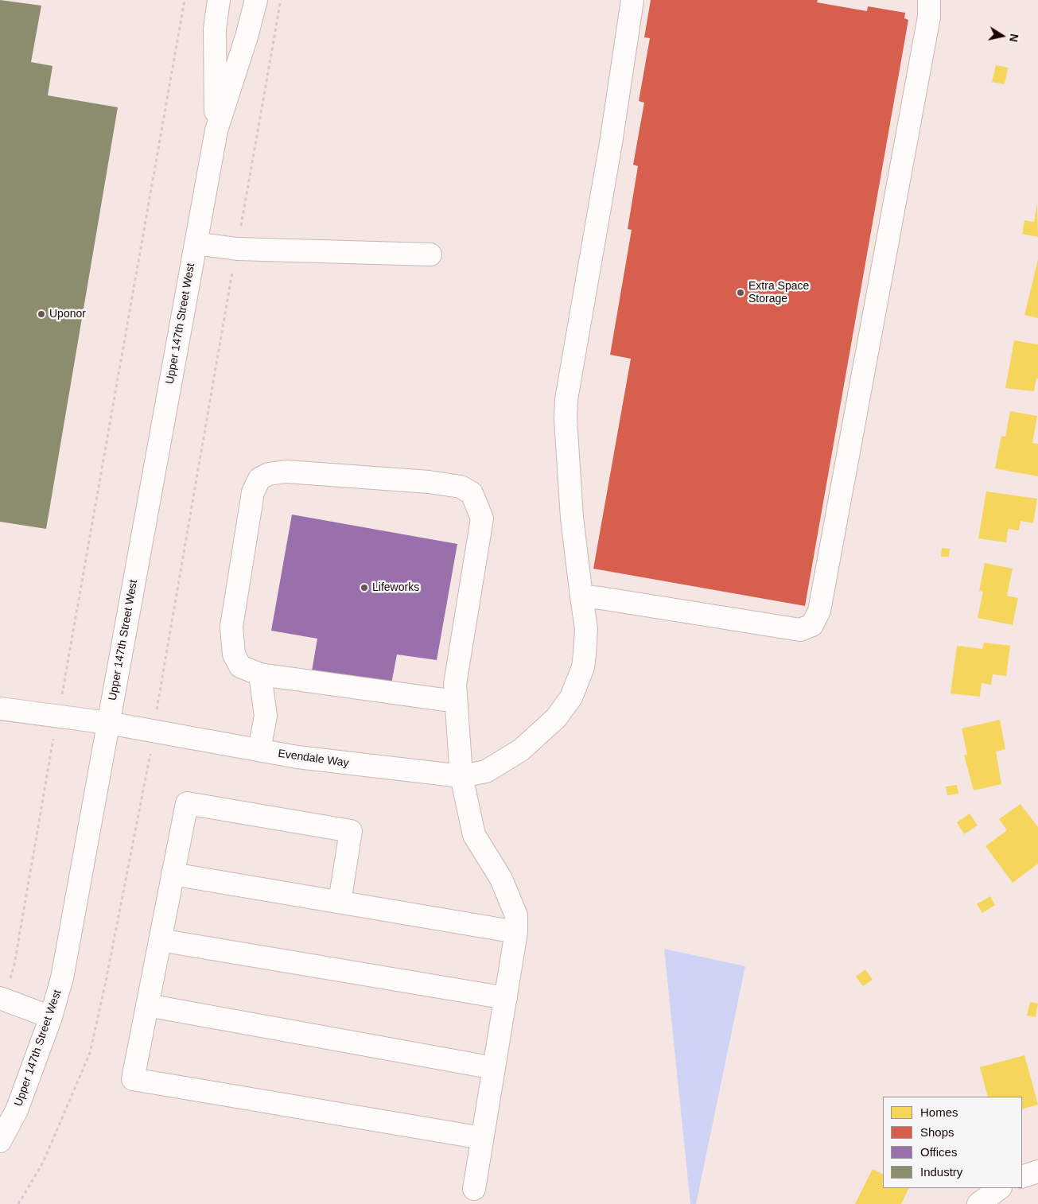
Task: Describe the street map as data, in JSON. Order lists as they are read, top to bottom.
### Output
{
  "streets": {
    "street": ["Upper 147th Street West", "Evendale Way"]
  },
  "crossings": [
    ["Upper 147th Street West", "Evendale Way"]
  ],
  "places": ["Extra Space Storage", "Uponor", "Lifeworks"],
  "legend": [
    "Homes",
    "Shops",
    "Offices",
    "Industry"
  ],
  "north": "right"
}
